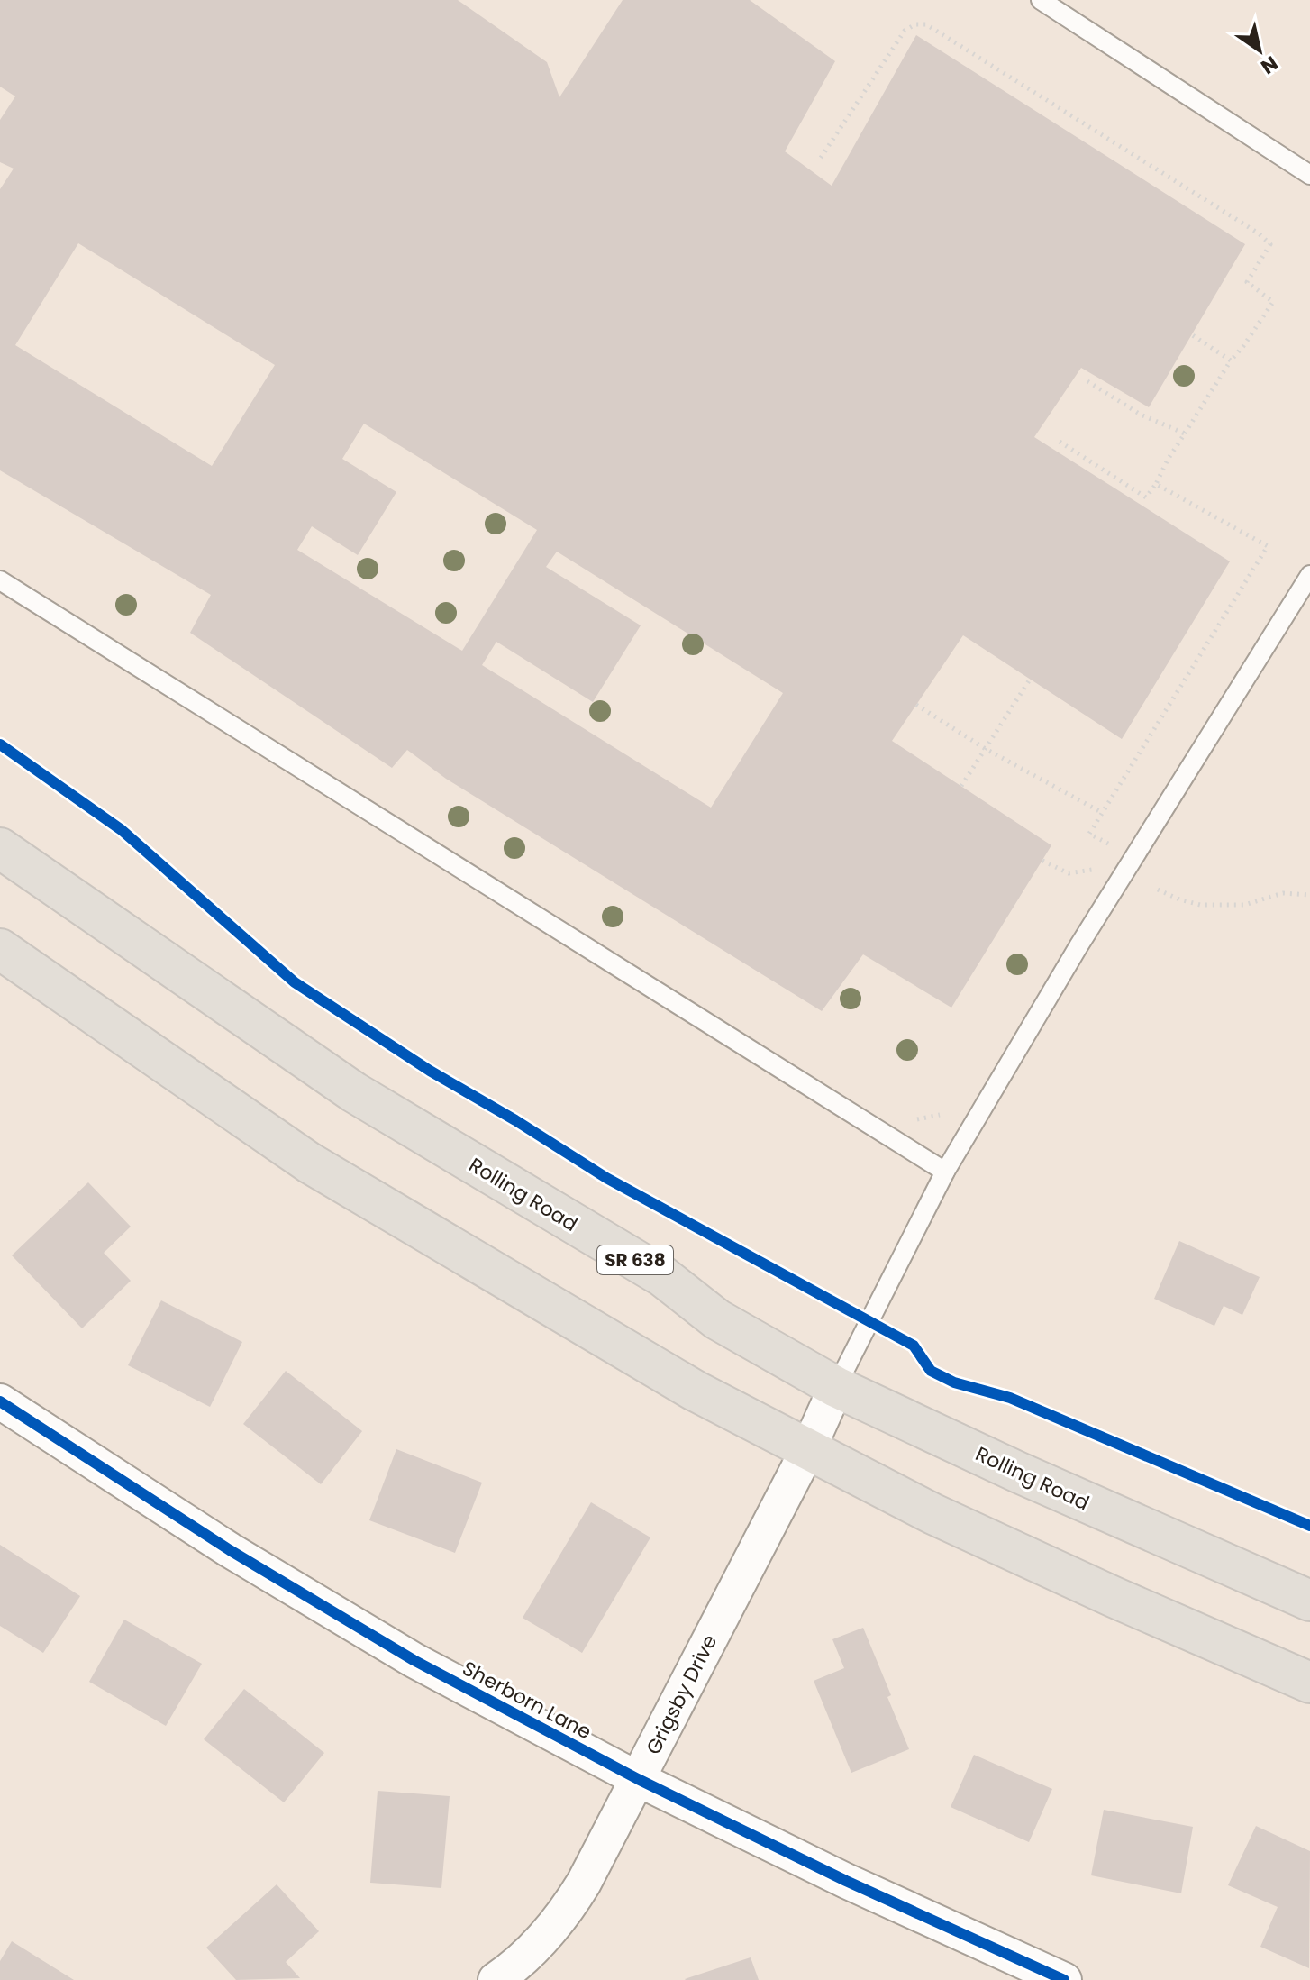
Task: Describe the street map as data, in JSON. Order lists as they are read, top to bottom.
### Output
{
  "streets": {
    "main road": ["Rolling Road", "SR 638"],
    "street": ["Grigsby Drive", "Sherborn Lane"]
  },
  "crossings": [
    ["Rolling Road", "Grigsby Drive"],
    ["Grigsby Drive", "Sherborn Lane"]
  ],
  "north": "bottom right"
}
